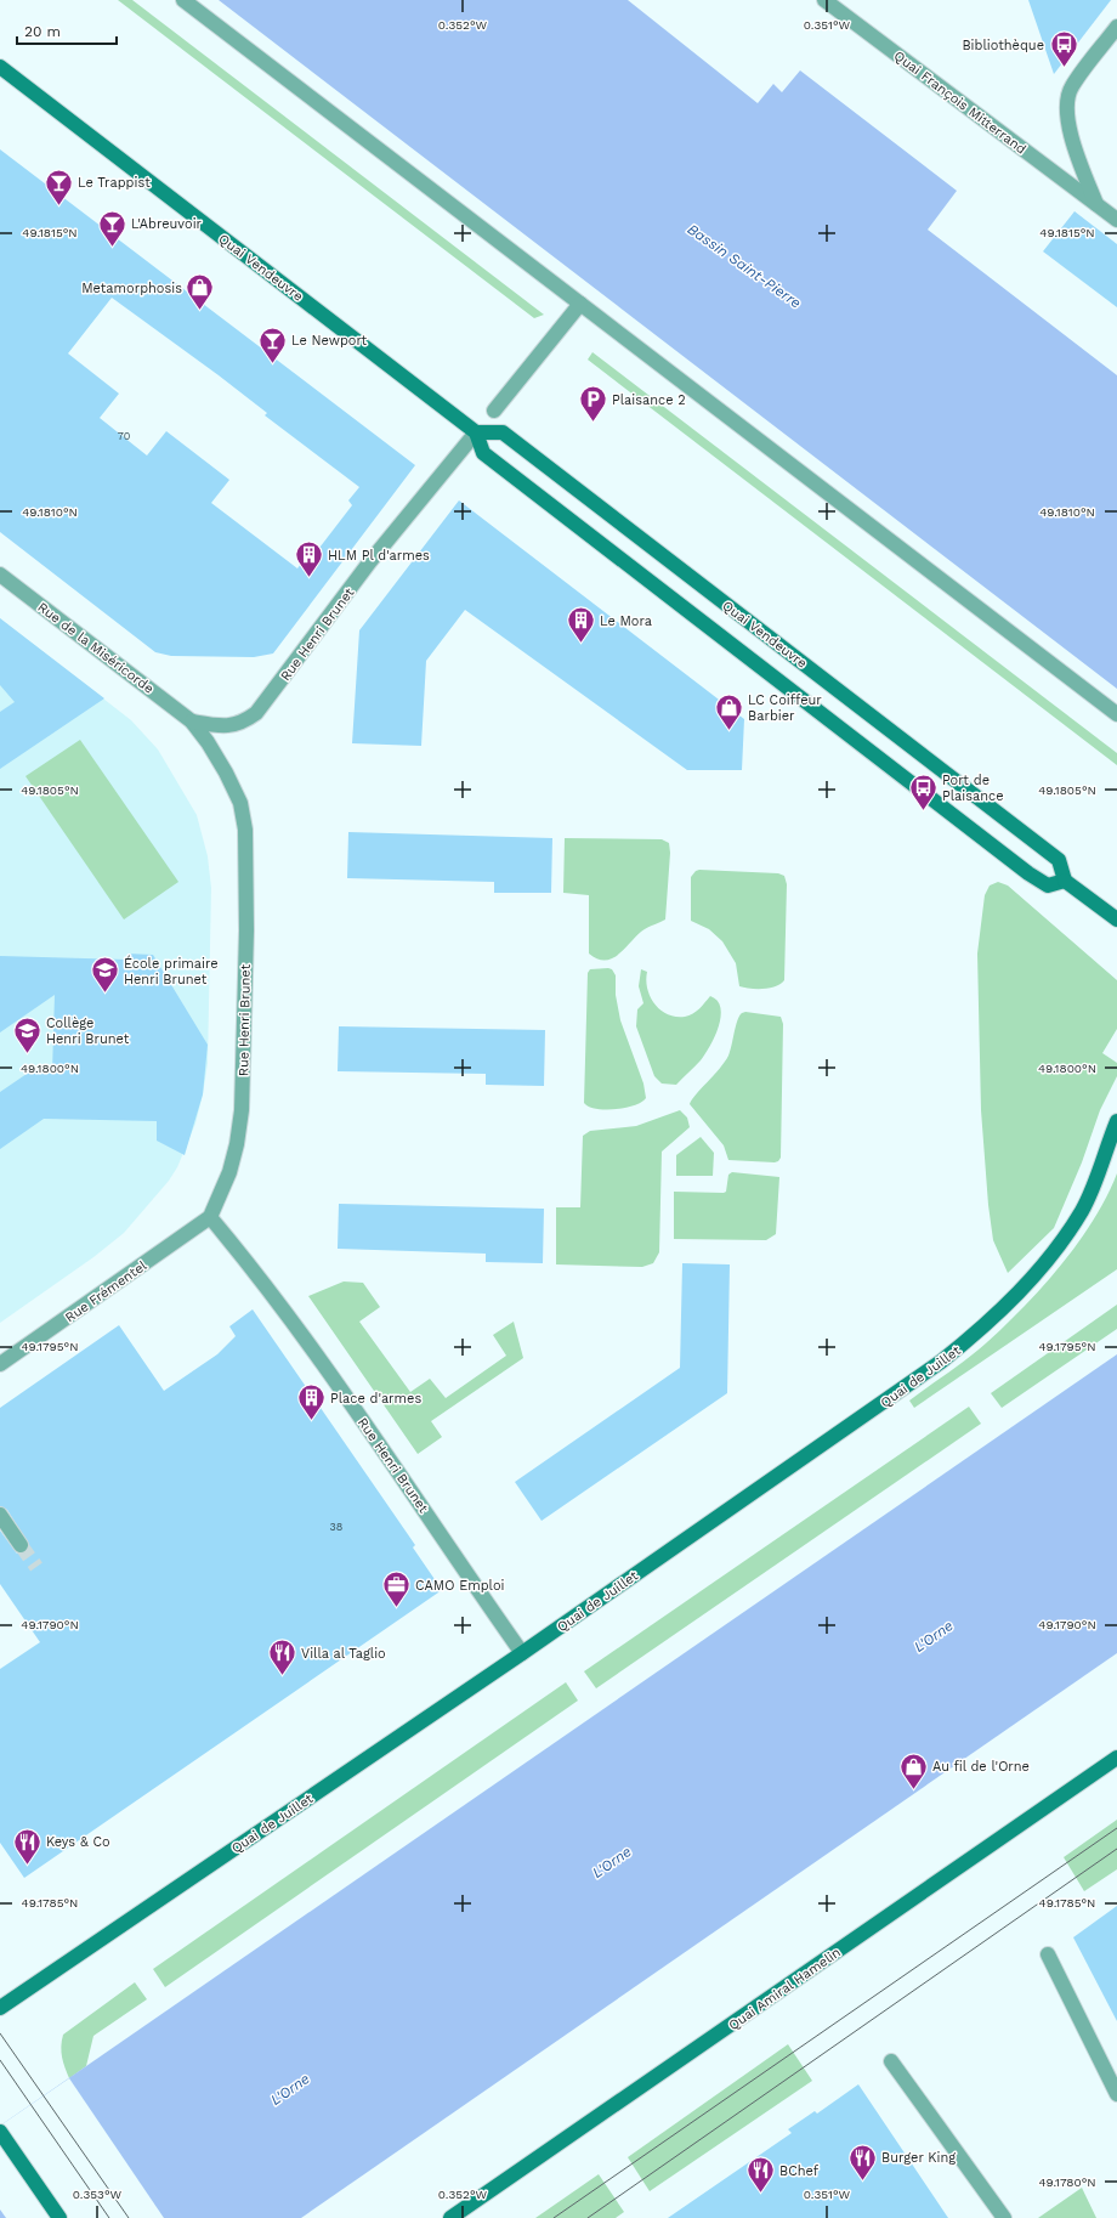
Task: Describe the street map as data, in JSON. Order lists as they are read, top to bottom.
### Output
{
  "streets": {
    "main road": ["Quai Vendeuvre", "Quai de Juillet", "Quai Amiral Hamelin"],
    "street": [
      "Quai François Mitterrand",
      "Rue Henri Brunet",
      "Rue de la Miséricorde",
      "Rue Frémentel"
    ]
  },
  "crossings": [
    ["Quai Vendeuvre", "Rue Henri Brunet"],
    ["Rue Henri Brunet", "Rue de la Miséricorde"],
    ["Rue Henri Brunet", "Rue Frémentel"],
    ["Rue Henri Brunet", "Quai de Juillet"]
  ],
  "water": ["Bassin Saint-Pierre", "L'Orne"],
  "places": {
    "bus stop": ["Bibliothèque", "Port de Plaisance"],
    "bar": ["Le Trappist", "L'Abreuvoir", "Le Newport"],
    "shop": ["Metamorphosis", "LC Coiffeur Barbier", "Au fil de l'Orne"],
    "parking": ["Plaisance 2"],
    "building": ["HLM Pl d'armes", "Le Mora", "Place d'armes"],
    "school or university": ["École primaire Henri Brunet", "Collège Henri Brunet"],
    "office": ["CAMO Emploi"],
    "restaurant": [
      "Villa al Taglio",
      "Keys & Co",
      "Burger King",
      "BChef"
    ]
  },
  "house_numbers": ["70", "38"],
  "scale_bar": "20 m",
  "coordinates": [
    "0.352°W",
    "0.351°W",
    "49.1815°N",
    "49.1810°N",
    "49.1805°N",
    "49.1800°N",
    "49.1795°N",
    "49.1790°N",
    "49.1785°N",
    "49.1780°N",
    "0.353°W"
  ]
}
